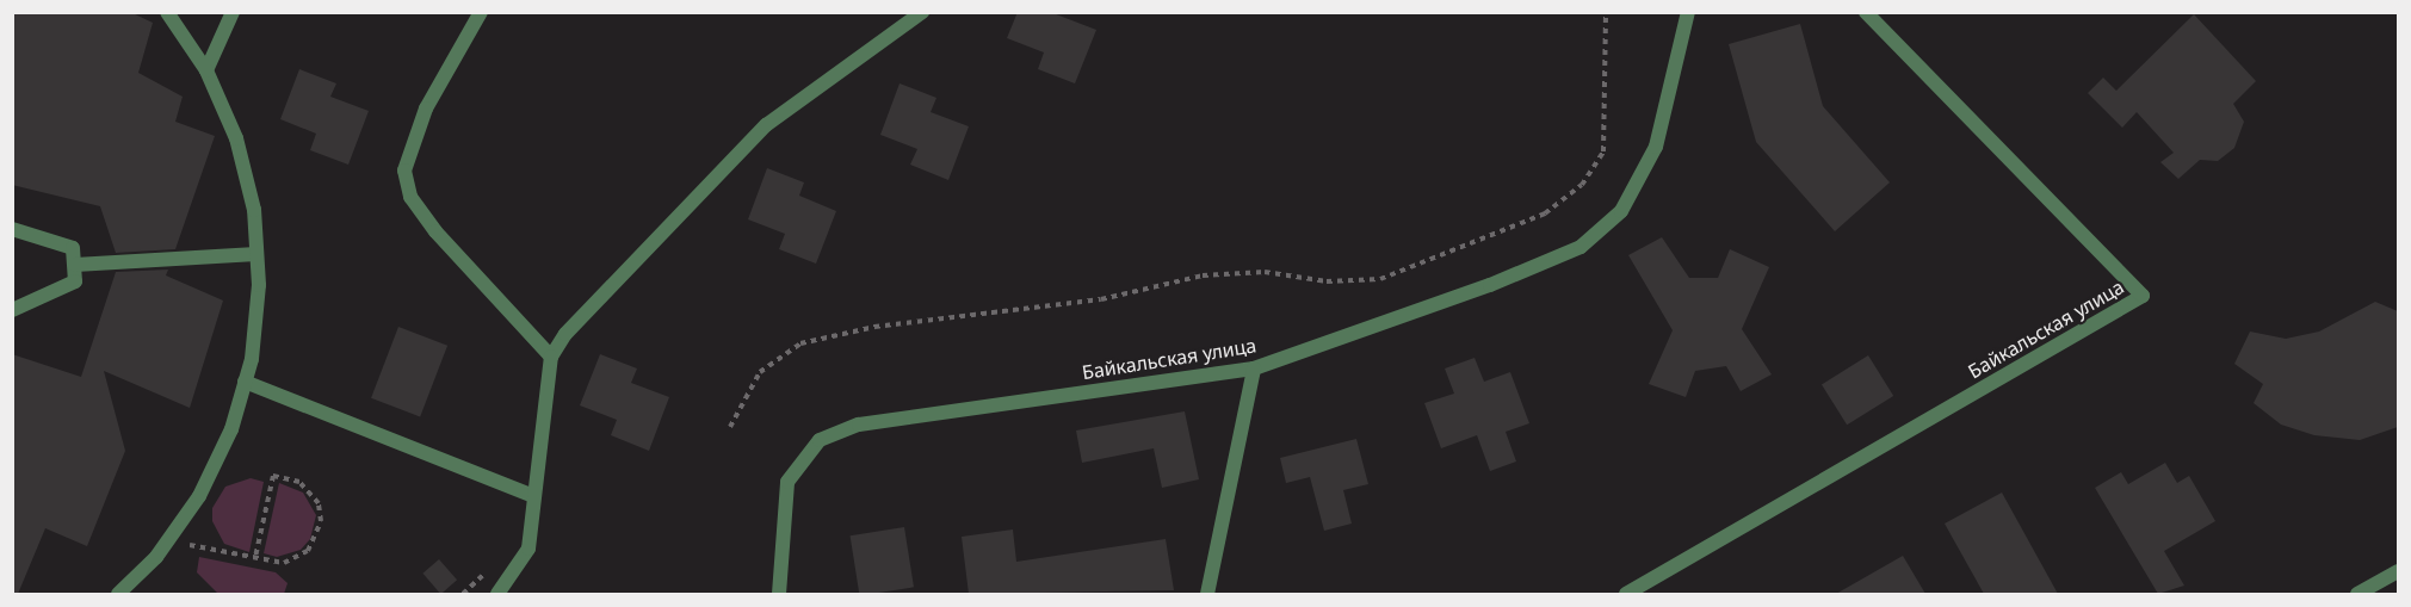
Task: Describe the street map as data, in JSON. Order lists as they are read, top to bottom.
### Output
{
  "streets": {
    "street": ["Байкальская улица"]
  }
}
